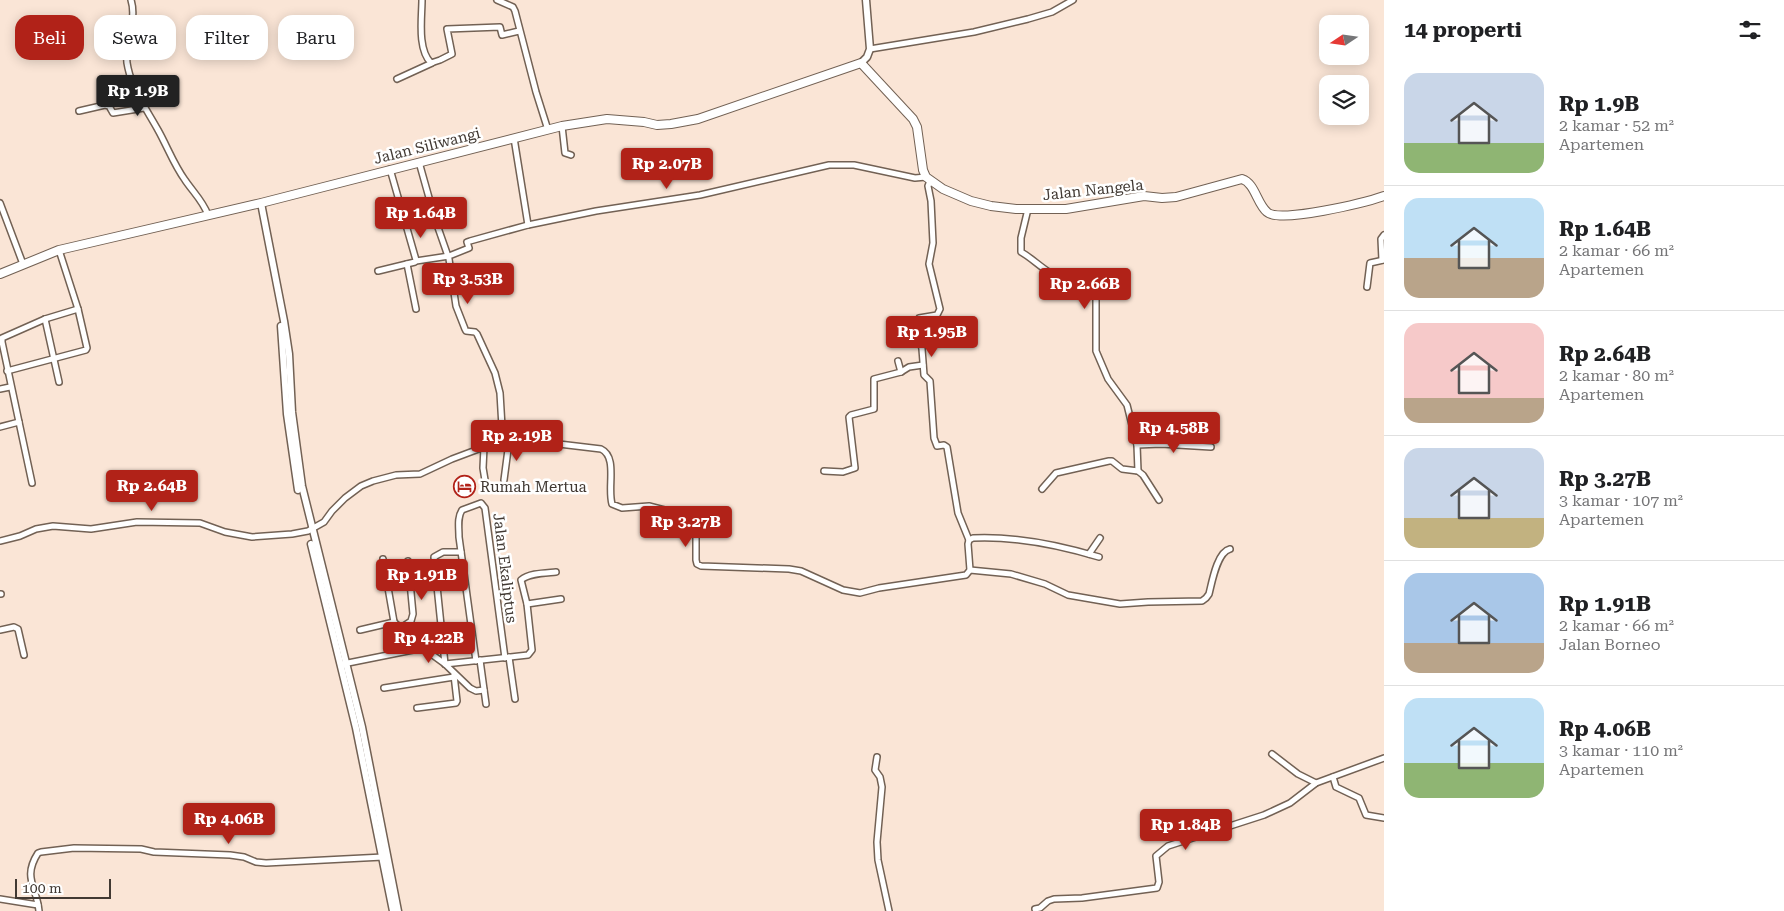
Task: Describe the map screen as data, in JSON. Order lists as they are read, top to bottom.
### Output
{
  "streets": {
    "main road": ["Jalan Siliwangi", "Jalan Nangela"],
    "street": ["Jalan Ekaliptus"]
  },
  "places": {
    "hotel": ["Rumah Mertua"]
  },
  "scale_bar": "100 m",
  "north": "left",
  "page": {
    "heading": "14 properti",
    "chip": [
      "Beli",
      "Sewa",
      "Filter",
      "Baru"
    ],
    "list": [
      {
        "name": "Rp 1.9B",
        "note": "2 kamar · 52 m² · Apartemen"
      },
      {
        "name": "Rp 1.64B",
        "note": "2 kamar · 66 m² · Apartemen"
      },
      {
        "name": "Rp 2.64B",
        "note": "2 kamar · 80 m² · Apartemen"
      },
      {
        "name": "Rp 3.27B",
        "note": "3 kamar · 107 m² · Apartemen"
      },
      {
        "name": "Rp 1.91B",
        "note": "2 kamar · 66 m² · Jalan Borneo"
      },
      {
        "name": "Rp 4.06B",
        "note": "3 kamar · 110 m² · Apartemen"
      }
    ],
    "price": [
      "Rp 1.9B",
      "Rp 2.07B",
      "Rp 1.64B",
      "Rp 3.53B",
      "Rp 2.66B",
      "Rp 1.95B",
      "Rp 4.58B",
      "Rp 2.19B",
      "Rp 2.64B",
      "Rp 3.27B",
      "Rp 1.91B",
      "Rp 4.22B",
      "Rp 4.06B",
      "Rp 1.84B"
    ],
    "scale": "100 m"
  }
}
